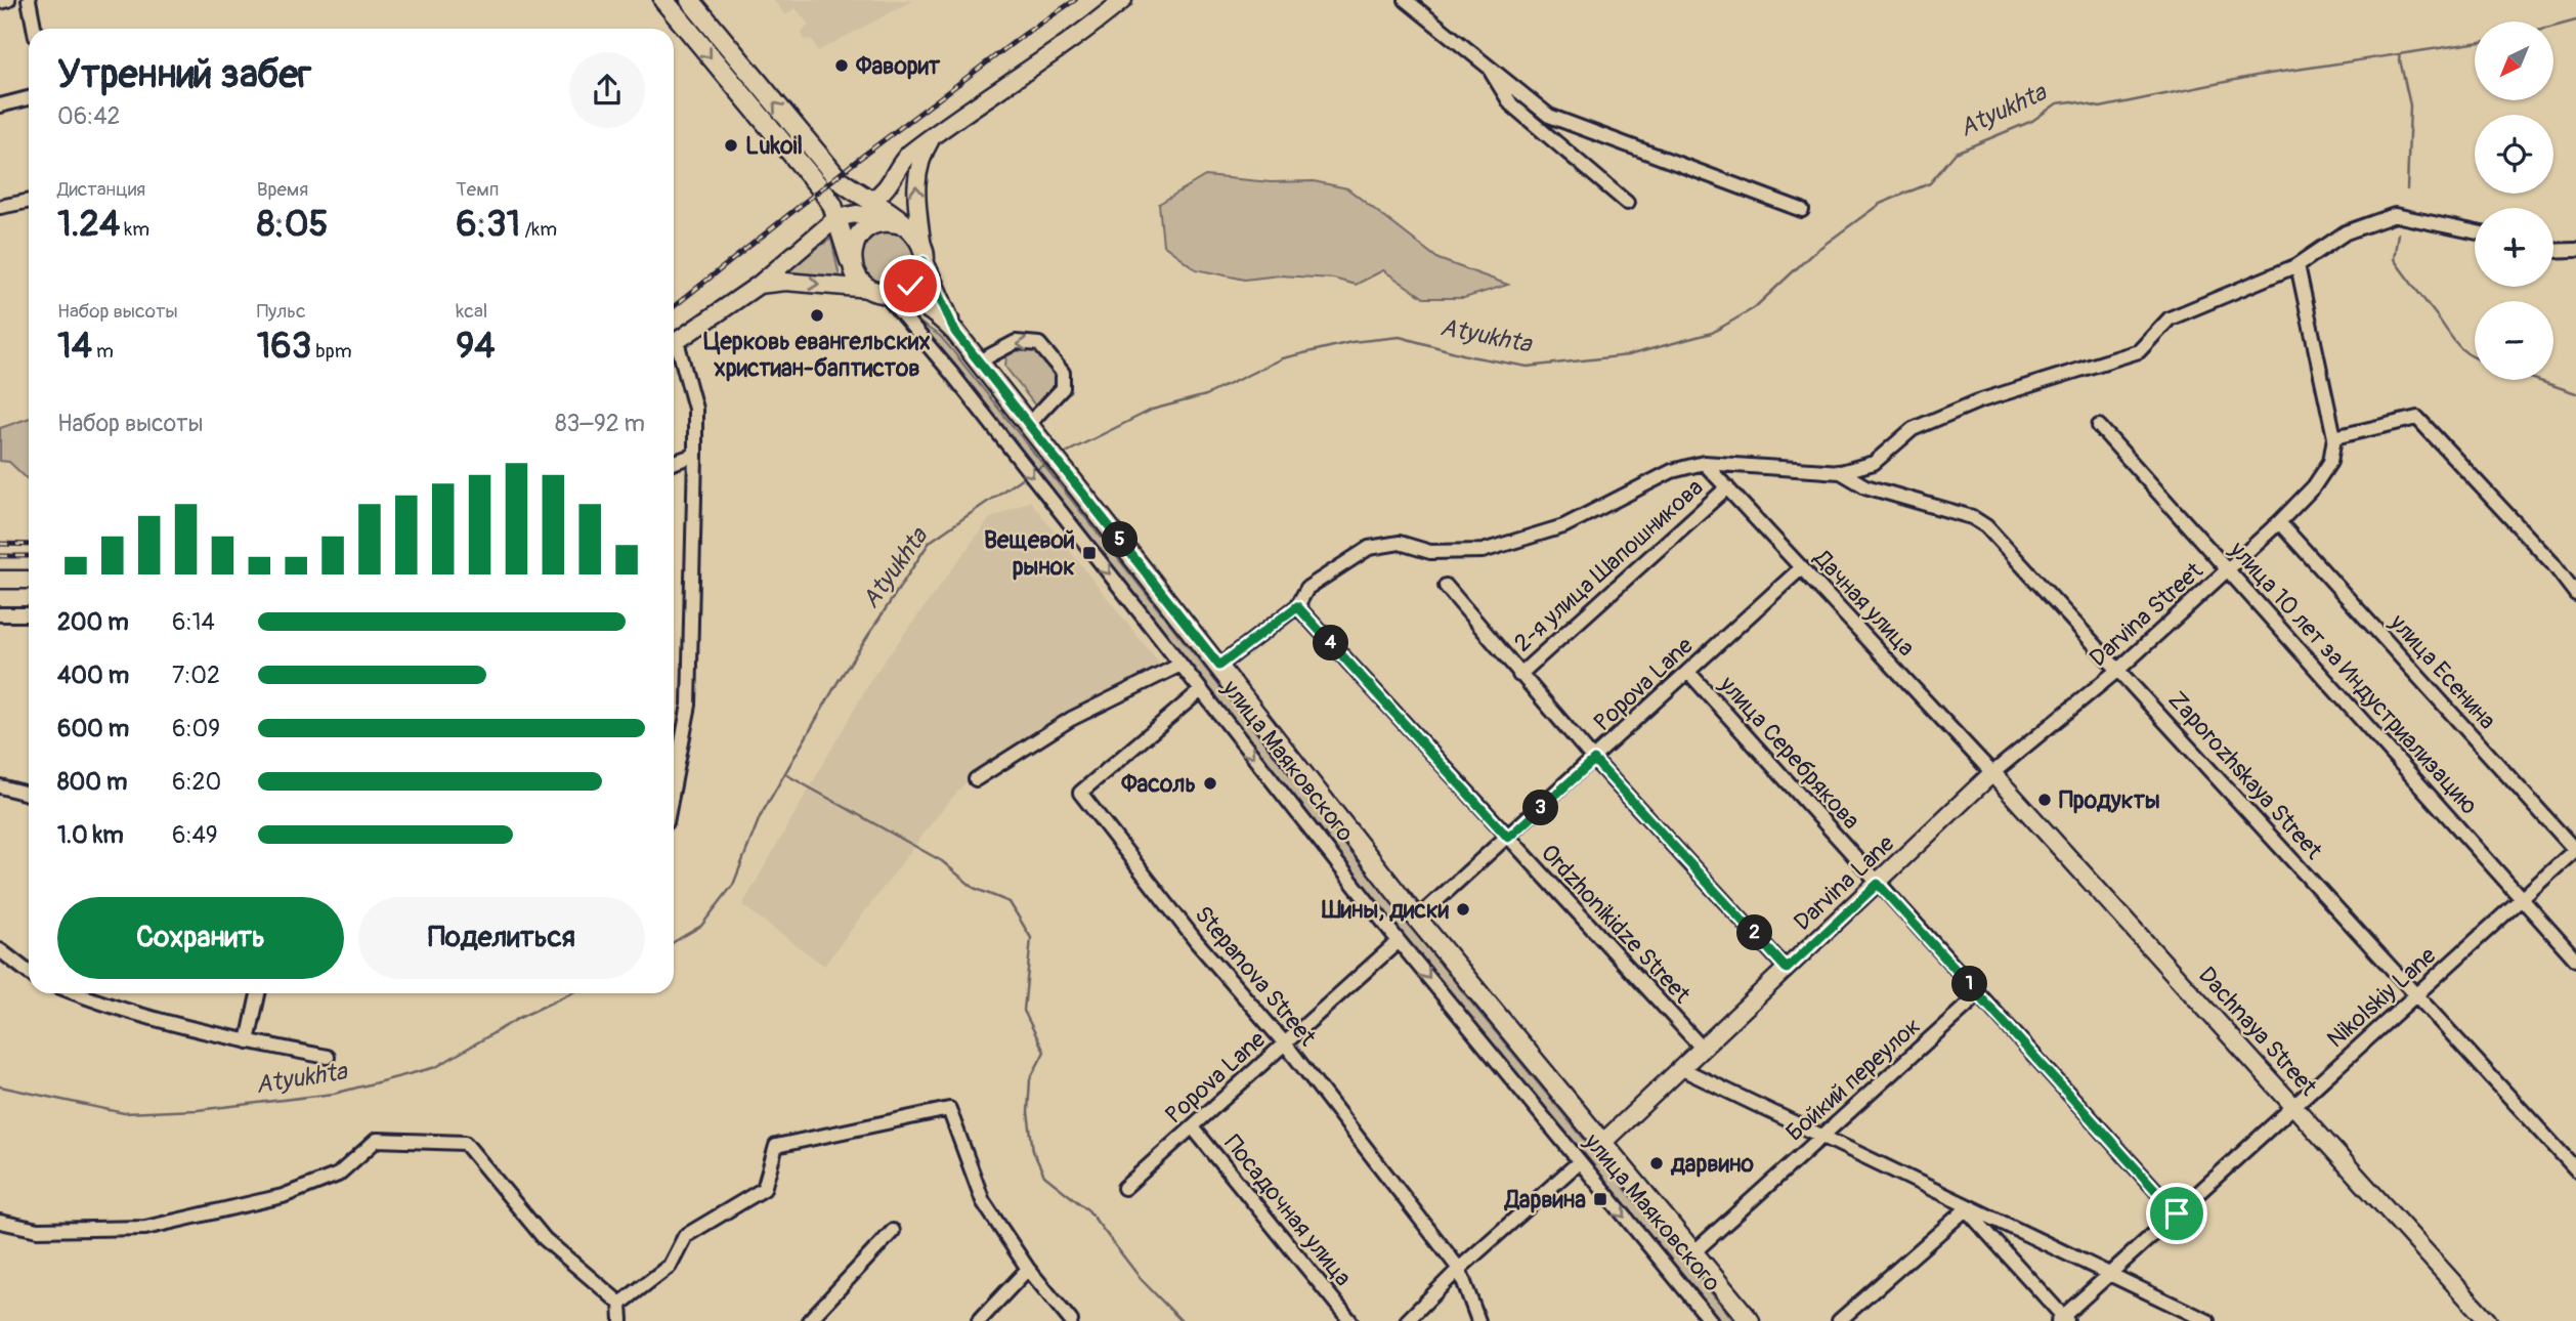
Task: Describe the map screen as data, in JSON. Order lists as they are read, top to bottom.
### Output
{
  "streets": {
    "main road": ["улица Маяковского"],
    "street": [
      "2-я улица Шапошникова",
      "Дачная улица",
      "Darvina Street",
      "улица Есенина",
      "улица 10 лет за Индустриализацию",
      "Popova Lane",
      "улица Серебрякова",
      "Zaporozhskaya Street",
      "Darvina Lane",
      "Ordzhonikidze Street",
      "Stepanova Street",
      "Nikolskiy Lane",
      "Dachnaya Street",
      "Бойкий переулок",
      "Посадочная улица"
    ]
  },
  "crossings": [
    ["2-я улица Шапошникова", "Дачная улица"],
    ["Дачная улица", "Darvina Street"],
    ["Дачная улица", "Popova Lane"],
    ["Дачная улица", "Darvina Lane"],
    ["Дачная улица", "Dachnaya Street"],
    ["Darvina Street", "улица Есенина"],
    ["Darvina Street", "улица 10 лет за Индустриализацию"],
    ["Darvina Street", "Zaporozhskaya Street"],
    ["Darvina Street", "Darvina Lane"],
    ["Darvina Street", "Dachnaya Street"],
    ["улица Есенина", "Nikolskiy Lane"],
    ["улица 10 лет за Индустриализацию", "Nikolskiy Lane"],
    ["Popova Lane", "улица Серебрякова"],
    ["Popova Lane", "улица Маяковского"],
    ["Popova Lane", "Ordzhonikidze Street"],
    ["Popova Lane", "Stepanova Street"],
    ["Popova Lane", "Посадочная улица"],
    ["улица Серебрякова", "Darvina Lane"],
    ["улица Серебрякова", "Nikolskiy Lane"],
    ["улица Серебрякова", "Бойкий переулок"],
    ["улица Маяковского", "Darvina Lane"],
    ["улица Маяковского", "Stepanova Street"],
    ["улица Маяковского", "Бойкий переулок"],
    ["Zaporozhskaya Street", "Nikolskiy Lane"],
    ["Darvina Lane", "Ordzhonikidze Street"],
    ["Darvina Lane", "Dachnaya Street"],
    ["Nikolskiy Lane", "Dachnaya Street"]
  ],
  "water": ["Atyukhta"],
  "places": {
    "other": [
      "Фаворит",
      "Lukoil",
      "Церковь евангельских христиан-баптистов",
      "Фасоль",
      "Продукты",
      "Шины, диски",
      "дарвино"
    ],
    "transit": ["Вещевой рынок", "Дарвина"]
  },
  "north": "bottom left",
  "page": {
    "map_buttons": ["+", "−"],
    "heading": ["Утренний забег", "06:42"],
    "stats": [
      ["Дистанция", "1.24 km"],
      ["Время", "8:05"],
      ["Темп", "6:31 /km"],
      ["Набор высоты", "14 m"],
      ["Пульс", "163 bpm"],
      ["kcal", "94"]
    ],
    "chart": ["Набор высоты", "83–92 m"],
    "pins": [
      "5",
      "4",
      "3",
      "2",
      "1"
    ],
    "list": [
      {
        "name": "200 m",
        "note": "6:14"
      },
      {
        "name": "400 m",
        "note": "7:02"
      },
      {
        "name": "600 m",
        "note": "6:09"
      },
      {
        "name": "800 m",
        "note": "6:20"
      },
      {
        "name": "1.0 km",
        "note": "6:49"
      }
    ],
    "buttons": ["Сохранить", "Поделиться"]
  }
}
